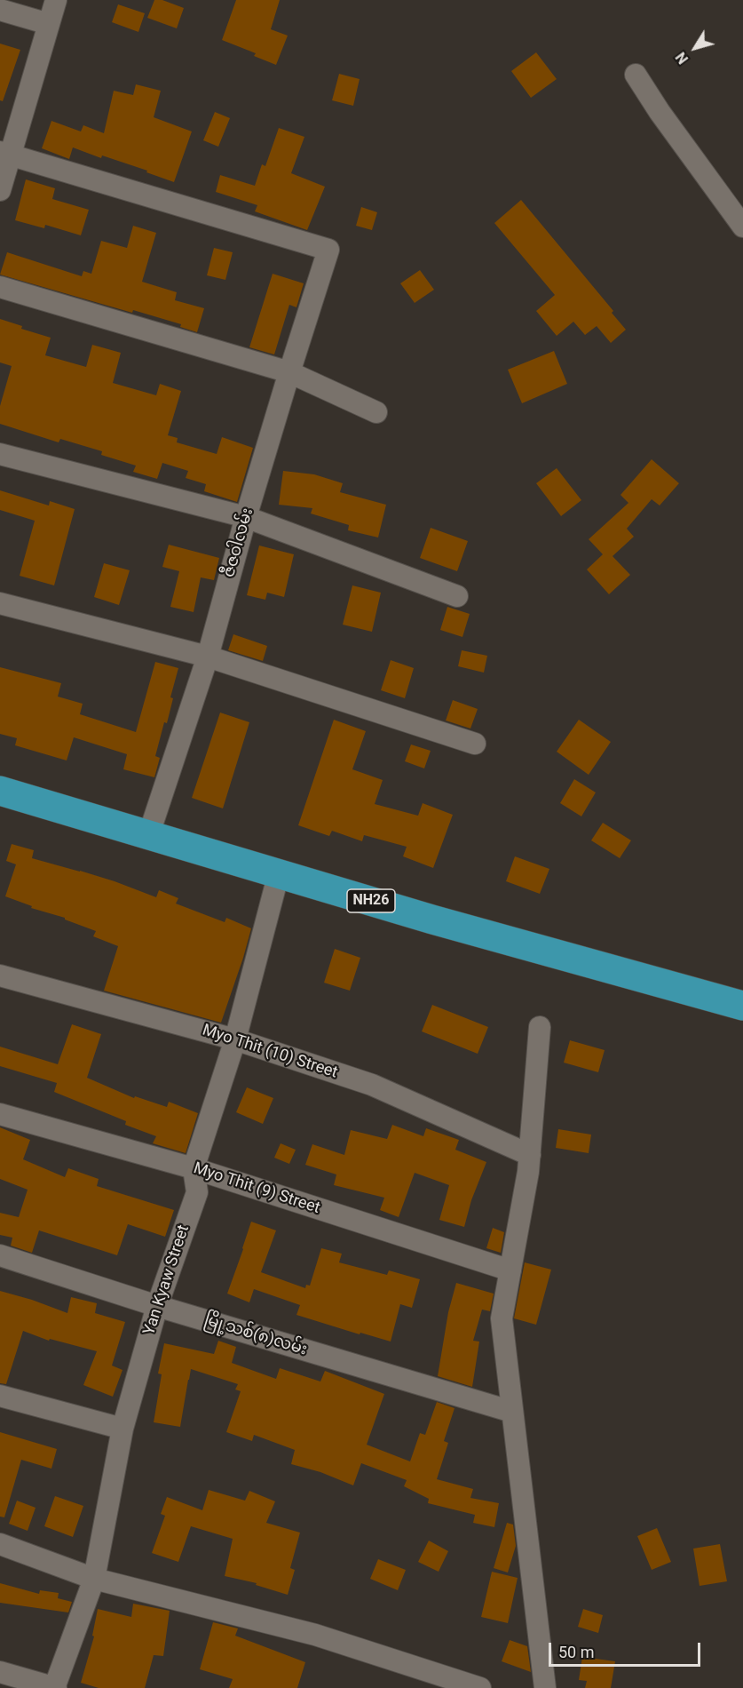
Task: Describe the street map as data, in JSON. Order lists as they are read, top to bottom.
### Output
{
  "streets": {
    "highway": ["NH26"],
    "street": [
      "ဇီဇဝါလမ်း",
      "Myo Thit (10) Street",
      "Myo Thit (9) Street",
      "Yan Kyaw Street",
      "မြို့သစ်(၈)လမ်း"
    ]
  },
  "crossings": [
    ["ဇီဇဝါလမ်း", "NH26"],
    ["NH26", "Yan Kyaw Street"],
    ["Myo Thit (10) Street", "Yan Kyaw Street"],
    ["Myo Thit (9) Street", "Yan Kyaw Street"],
    ["Yan Kyaw Street", "မြို့သစ်(၈)လမ်း"]
  ],
  "scale_bar": "50 m",
  "north": "bottom left"
}
